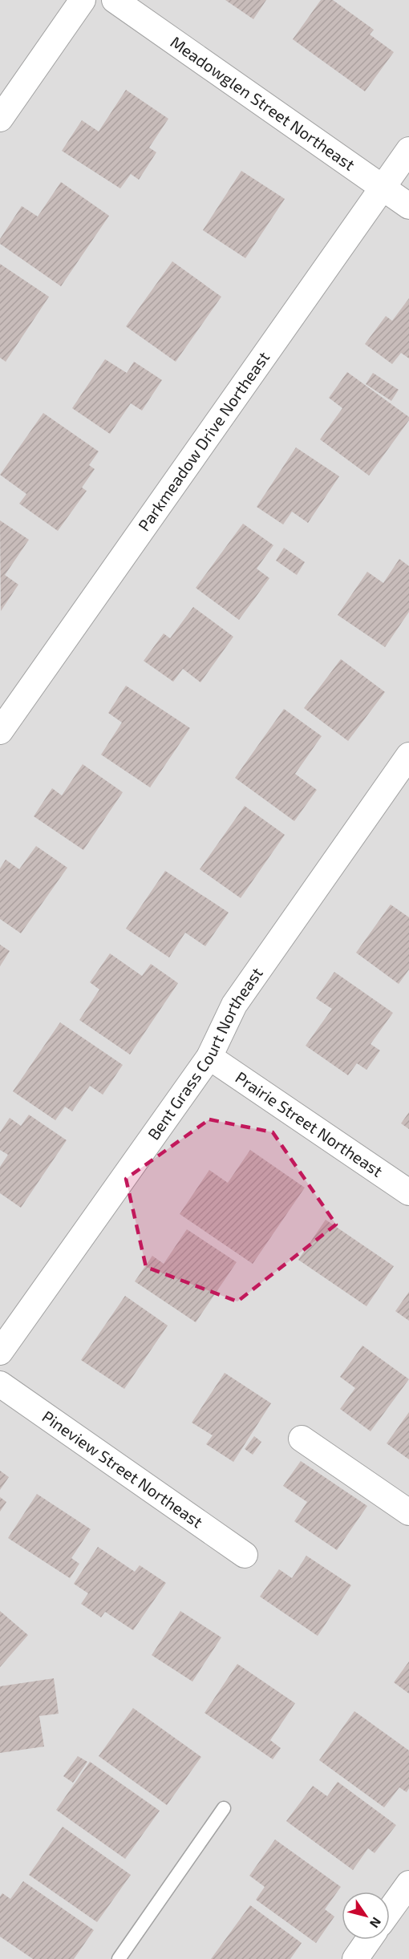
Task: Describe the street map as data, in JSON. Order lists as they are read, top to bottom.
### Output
{
  "streets": {
    "street": [
      "Meadowglen Street Northeast",
      "Parkmeadow Drive Northeast",
      "Bent Grass Court Northeast",
      "Prairie Street Northeast",
      "Pineview Street Northeast"
    ]
  },
  "crossings": [
    ["Meadowglen Street Northeast", "Parkmeadow Drive Northeast"],
    ["Bent Grass Court Northeast", "Prairie Street Northeast"]
  ],
  "north": "bottom right"
}
